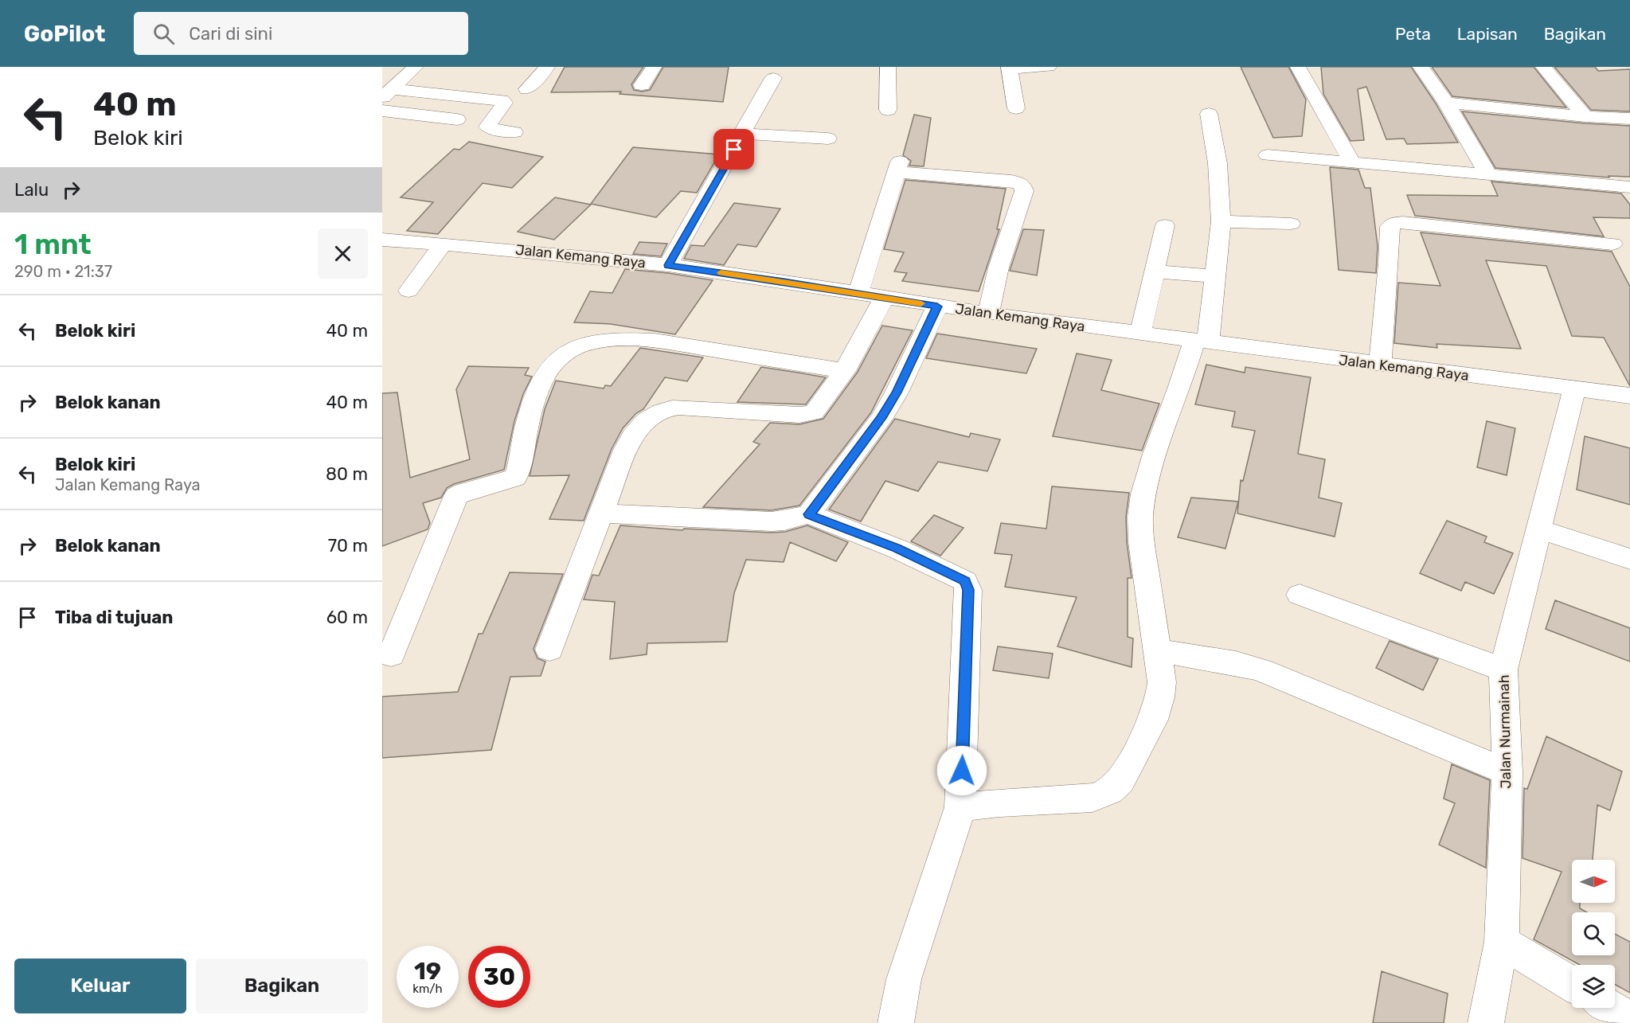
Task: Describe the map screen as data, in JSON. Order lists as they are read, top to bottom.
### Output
{
  "streets": {
    "street": ["Jalan Kemang Raya", "Jalan Nurmainah"]
  },
  "crossings": [
    ["Jalan Kemang Raya", "Jalan Nurmainah"]
  ],
  "north": "right",
  "page": {
    "header": "GoPilot",
    "search": "Cari di sini",
    "nav": ["Peta", "Lapisan", "Bagikan"],
    "turn": ["40 m", "Belok kiri"],
    "then": "Lalu",
    "heading": ["1 mnt", "290 m · 21:37"],
    "list": [
      {
        "name": "Belok kiri",
        "value": "40 m"
      },
      {
        "name": "Belok kanan",
        "value": "40 m"
      },
      {
        "name": "Belok kiri",
        "note": "Jalan Kemang Raya",
        "value": "80 m"
      },
      {
        "name": "Belok kanan",
        "value": "70 m"
      },
      {
        "name": "Tiba di tujuan",
        "value": "60 m"
      }
    ],
    "speed": "19 km/h",
    "limit": "30",
    "buttons": ["Keluar", "Bagikan"]
  }
}
